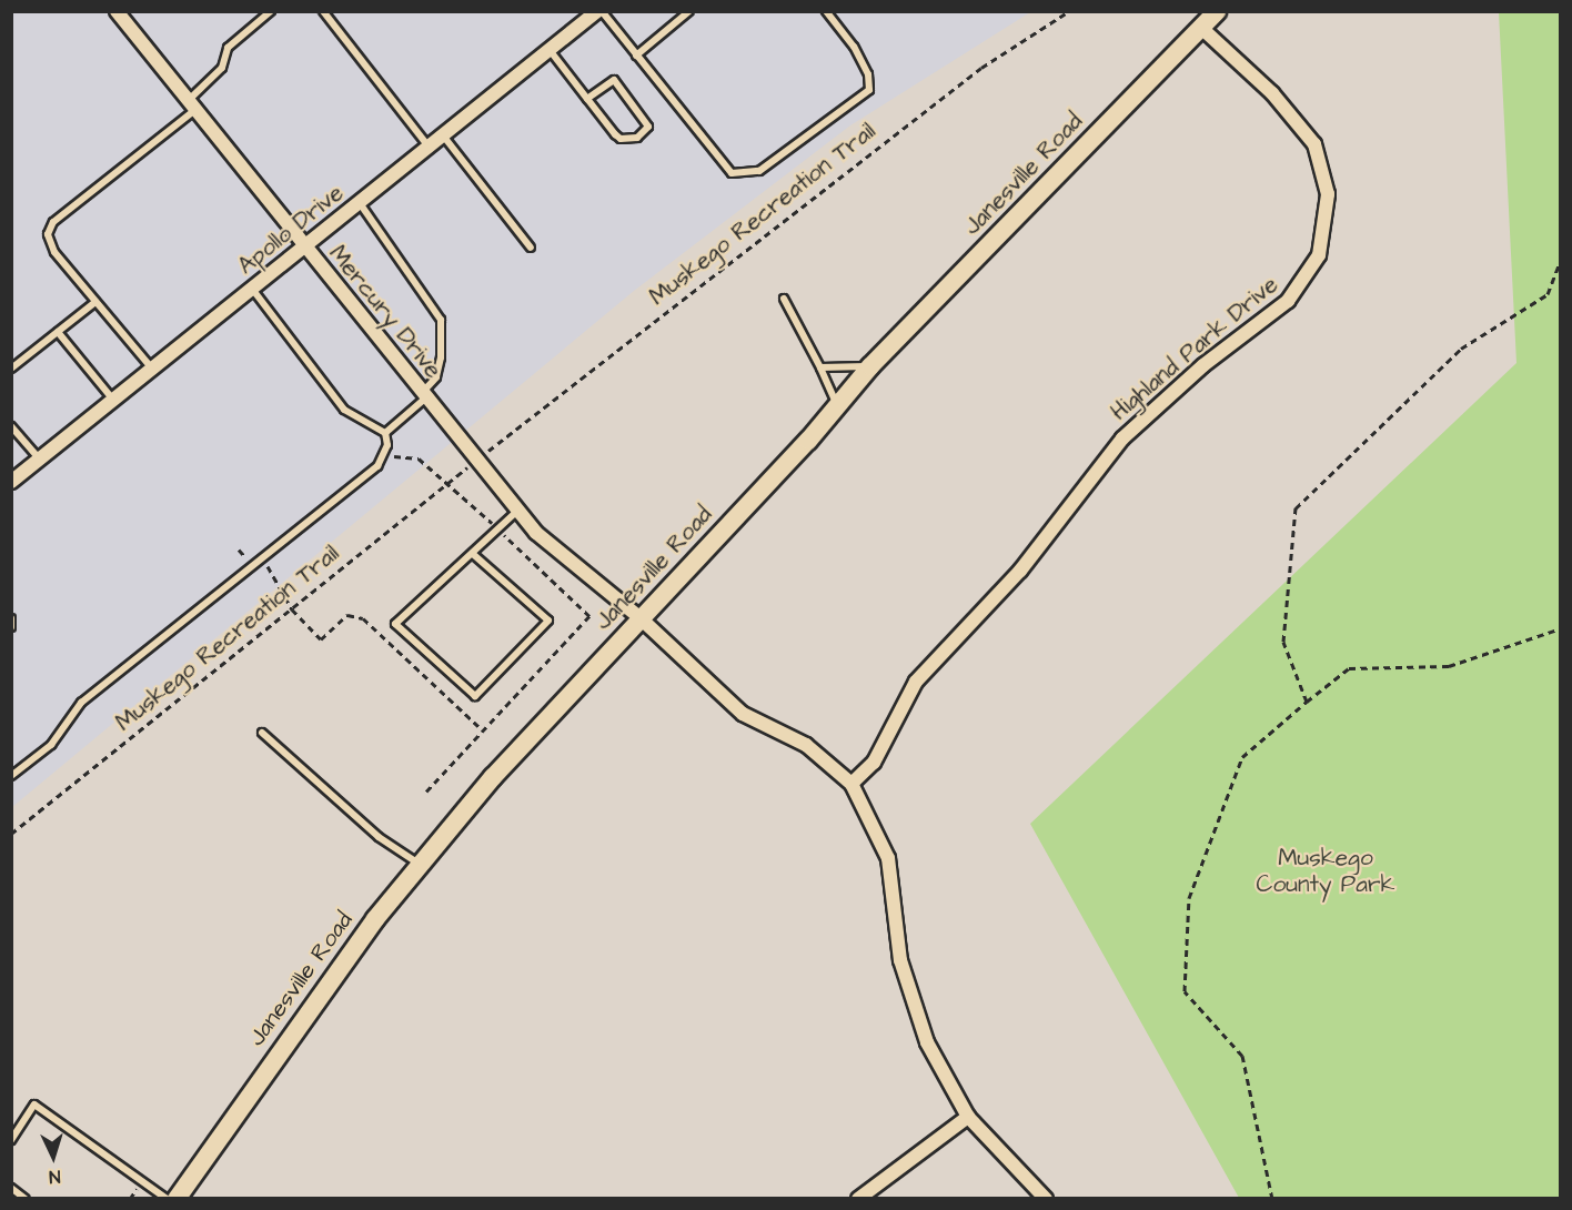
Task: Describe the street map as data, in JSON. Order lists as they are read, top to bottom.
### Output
{
  "streets": {
    "main road": ["Janesville Road"],
    "street": ["Apollo Drive", "Mercury Drive", "Highland Park Drive"],
    "path": ["Muskego Recreation Trail"]
  },
  "crossings": [
    ["Janesville Road", "Mercury Drive"],
    ["Janesville Road", "Highland Park Drive"],
    ["Apollo Drive", "Mercury Drive"],
    ["Mercury Drive", "Highland Park Drive"]
  ],
  "parks": ["Muskego County Park"],
  "north": "bottom"
}
